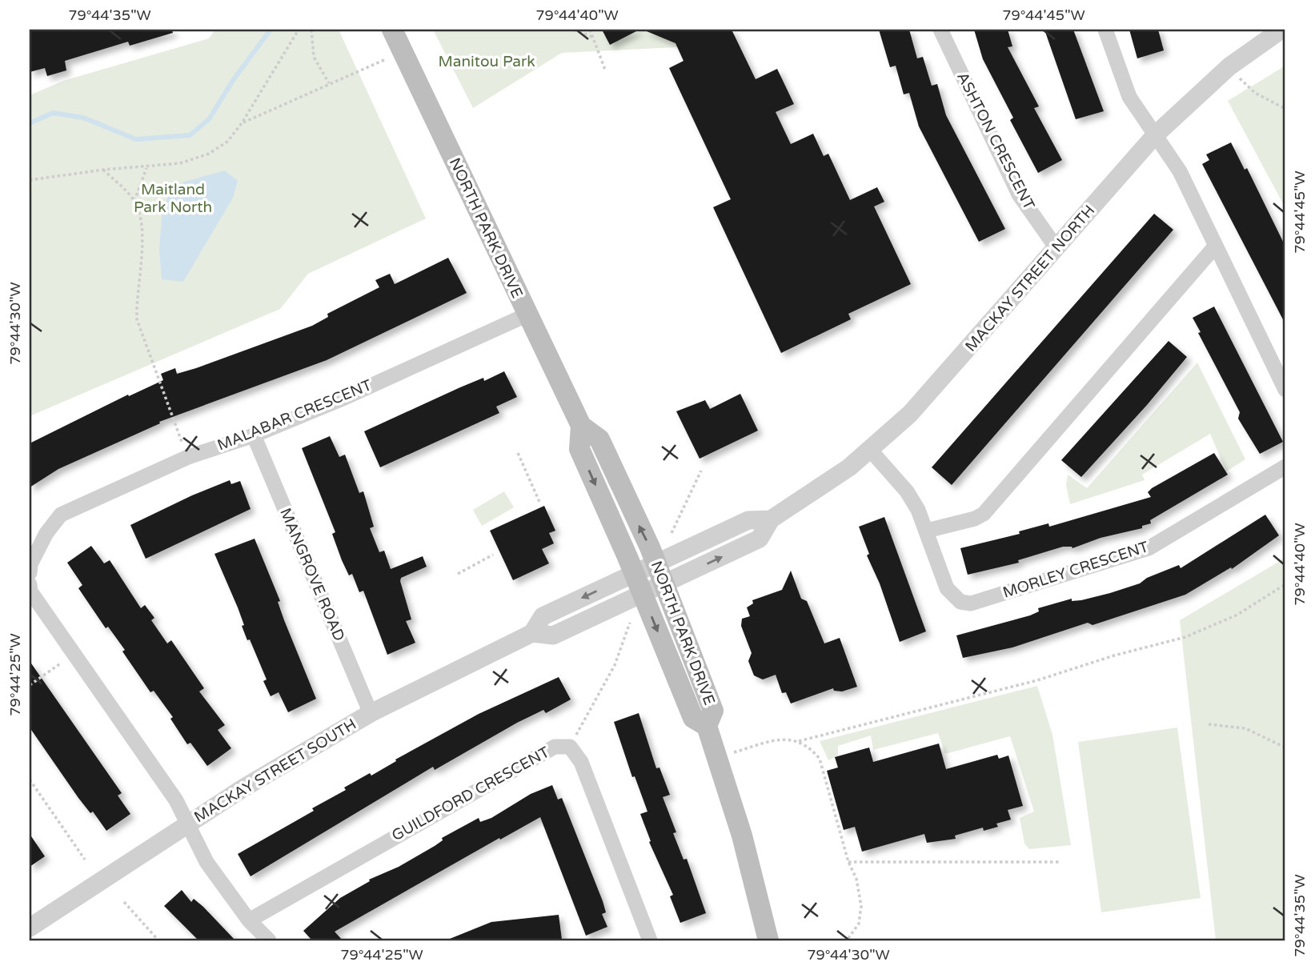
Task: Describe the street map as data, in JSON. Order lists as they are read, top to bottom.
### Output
{
  "streets": {
    "main road": ["NORTH PARK DRIVE"],
    "street": [
      "ASHTON CRESCENT",
      "MACKAY STREET NORTH",
      "MALABAR CRESCENT",
      "MORLEY CRESCENT",
      "MANGROVE ROAD",
      "MACKAY STREET SOUTH",
      "GUILDFORD CRESCENT"
    ]
  },
  "crossings": [
    ["ASHTON CRESCENT", "MACKAY STREET NORTH"],
    ["NORTH PARK DRIVE", "MACKAY STREET NORTH"],
    ["NORTH PARK DRIVE", "MALABAR CRESCENT"],
    ["NORTH PARK DRIVE", "MACKAY STREET SOUTH"],
    ["MACKAY STREET NORTH", "MORLEY CRESCENT"],
    ["MACKAY STREET NORTH", "MACKAY STREET SOUTH"],
    ["MALABAR CRESCENT", "MANGROVE ROAD"],
    ["MANGROVE ROAD", "MACKAY STREET SOUTH"]
  ],
  "parks": ["Manitou Park", "Maitland Park North"],
  "coordinates": [
    "79°44'35\"W",
    "79°44'40\"W",
    "79°44'45\"W",
    "79°44'30\"W",
    "79°44'25\"W"
  ]
}
